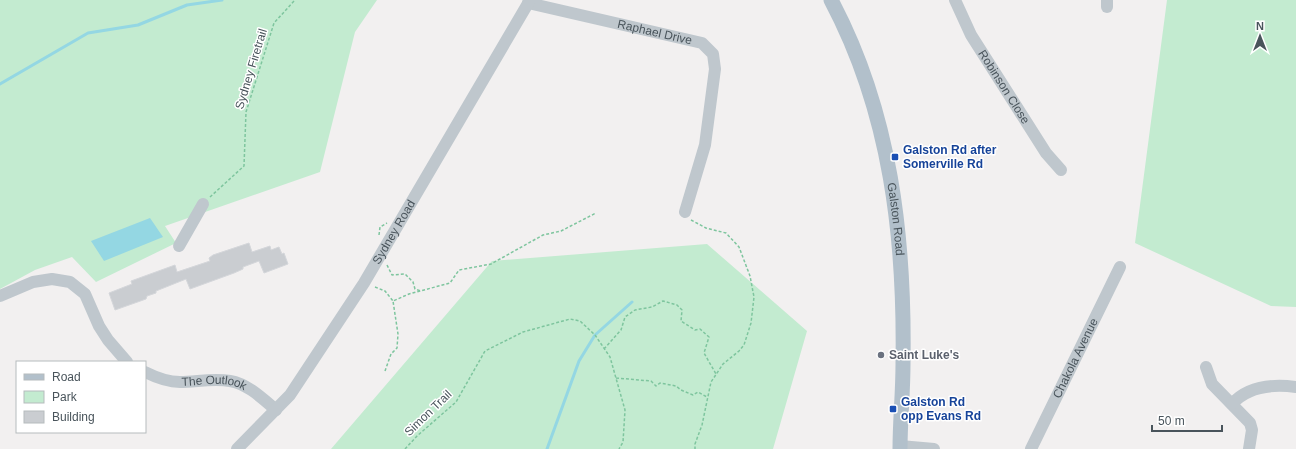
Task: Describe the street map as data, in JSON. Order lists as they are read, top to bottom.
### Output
{
  "streets": {
    "main road": ["Galston Road"],
    "street": [
      "Raphael Drive",
      "Robinson Close",
      "Sydney Road",
      "Chakola Avenue",
      "The Outlook"
    ],
    "path": ["Sydney Firetrail", "Simon Trail"]
  },
  "crossings": [
    ["Raphael Drive", "Sydney Road"],
    ["Sydney Road", "The Outlook"]
  ],
  "places": {
    "transit": ["Galston Rd after Somerville Rd", "Galston Rd opp Evans Rd"],
    "other": ["Saint Luke's"]
  },
  "legend": ["Road", "Park", "Building"],
  "scale_bar": "50 m",
  "north": "top"
}
